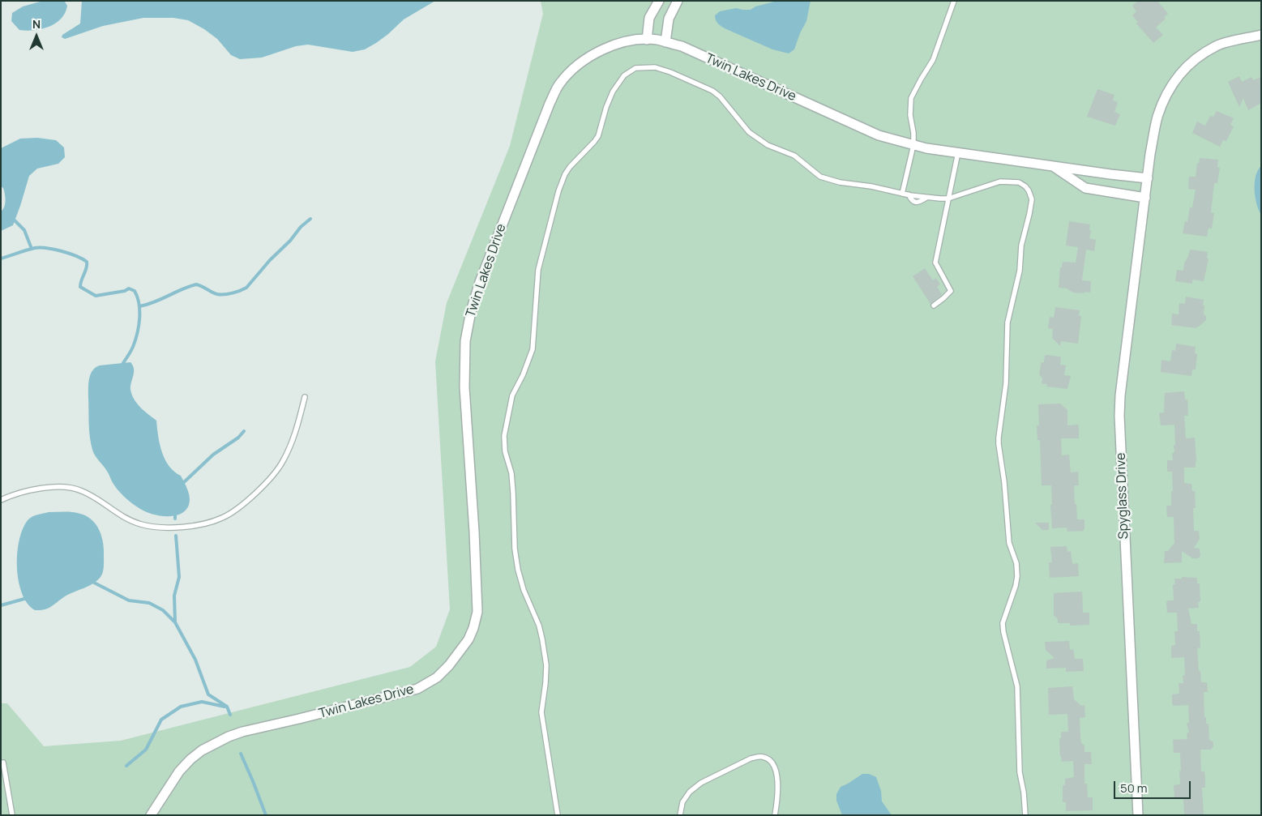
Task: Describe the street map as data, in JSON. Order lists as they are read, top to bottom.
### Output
{
  "streets": {
    "street": ["Twin Lakes Drive", "Spyglass Drive"]
  },
  "crossings": [
    ["Twin Lakes Drive", "Spyglass Drive"]
  ],
  "scale_bar": "50 m",
  "north": "top"
}
